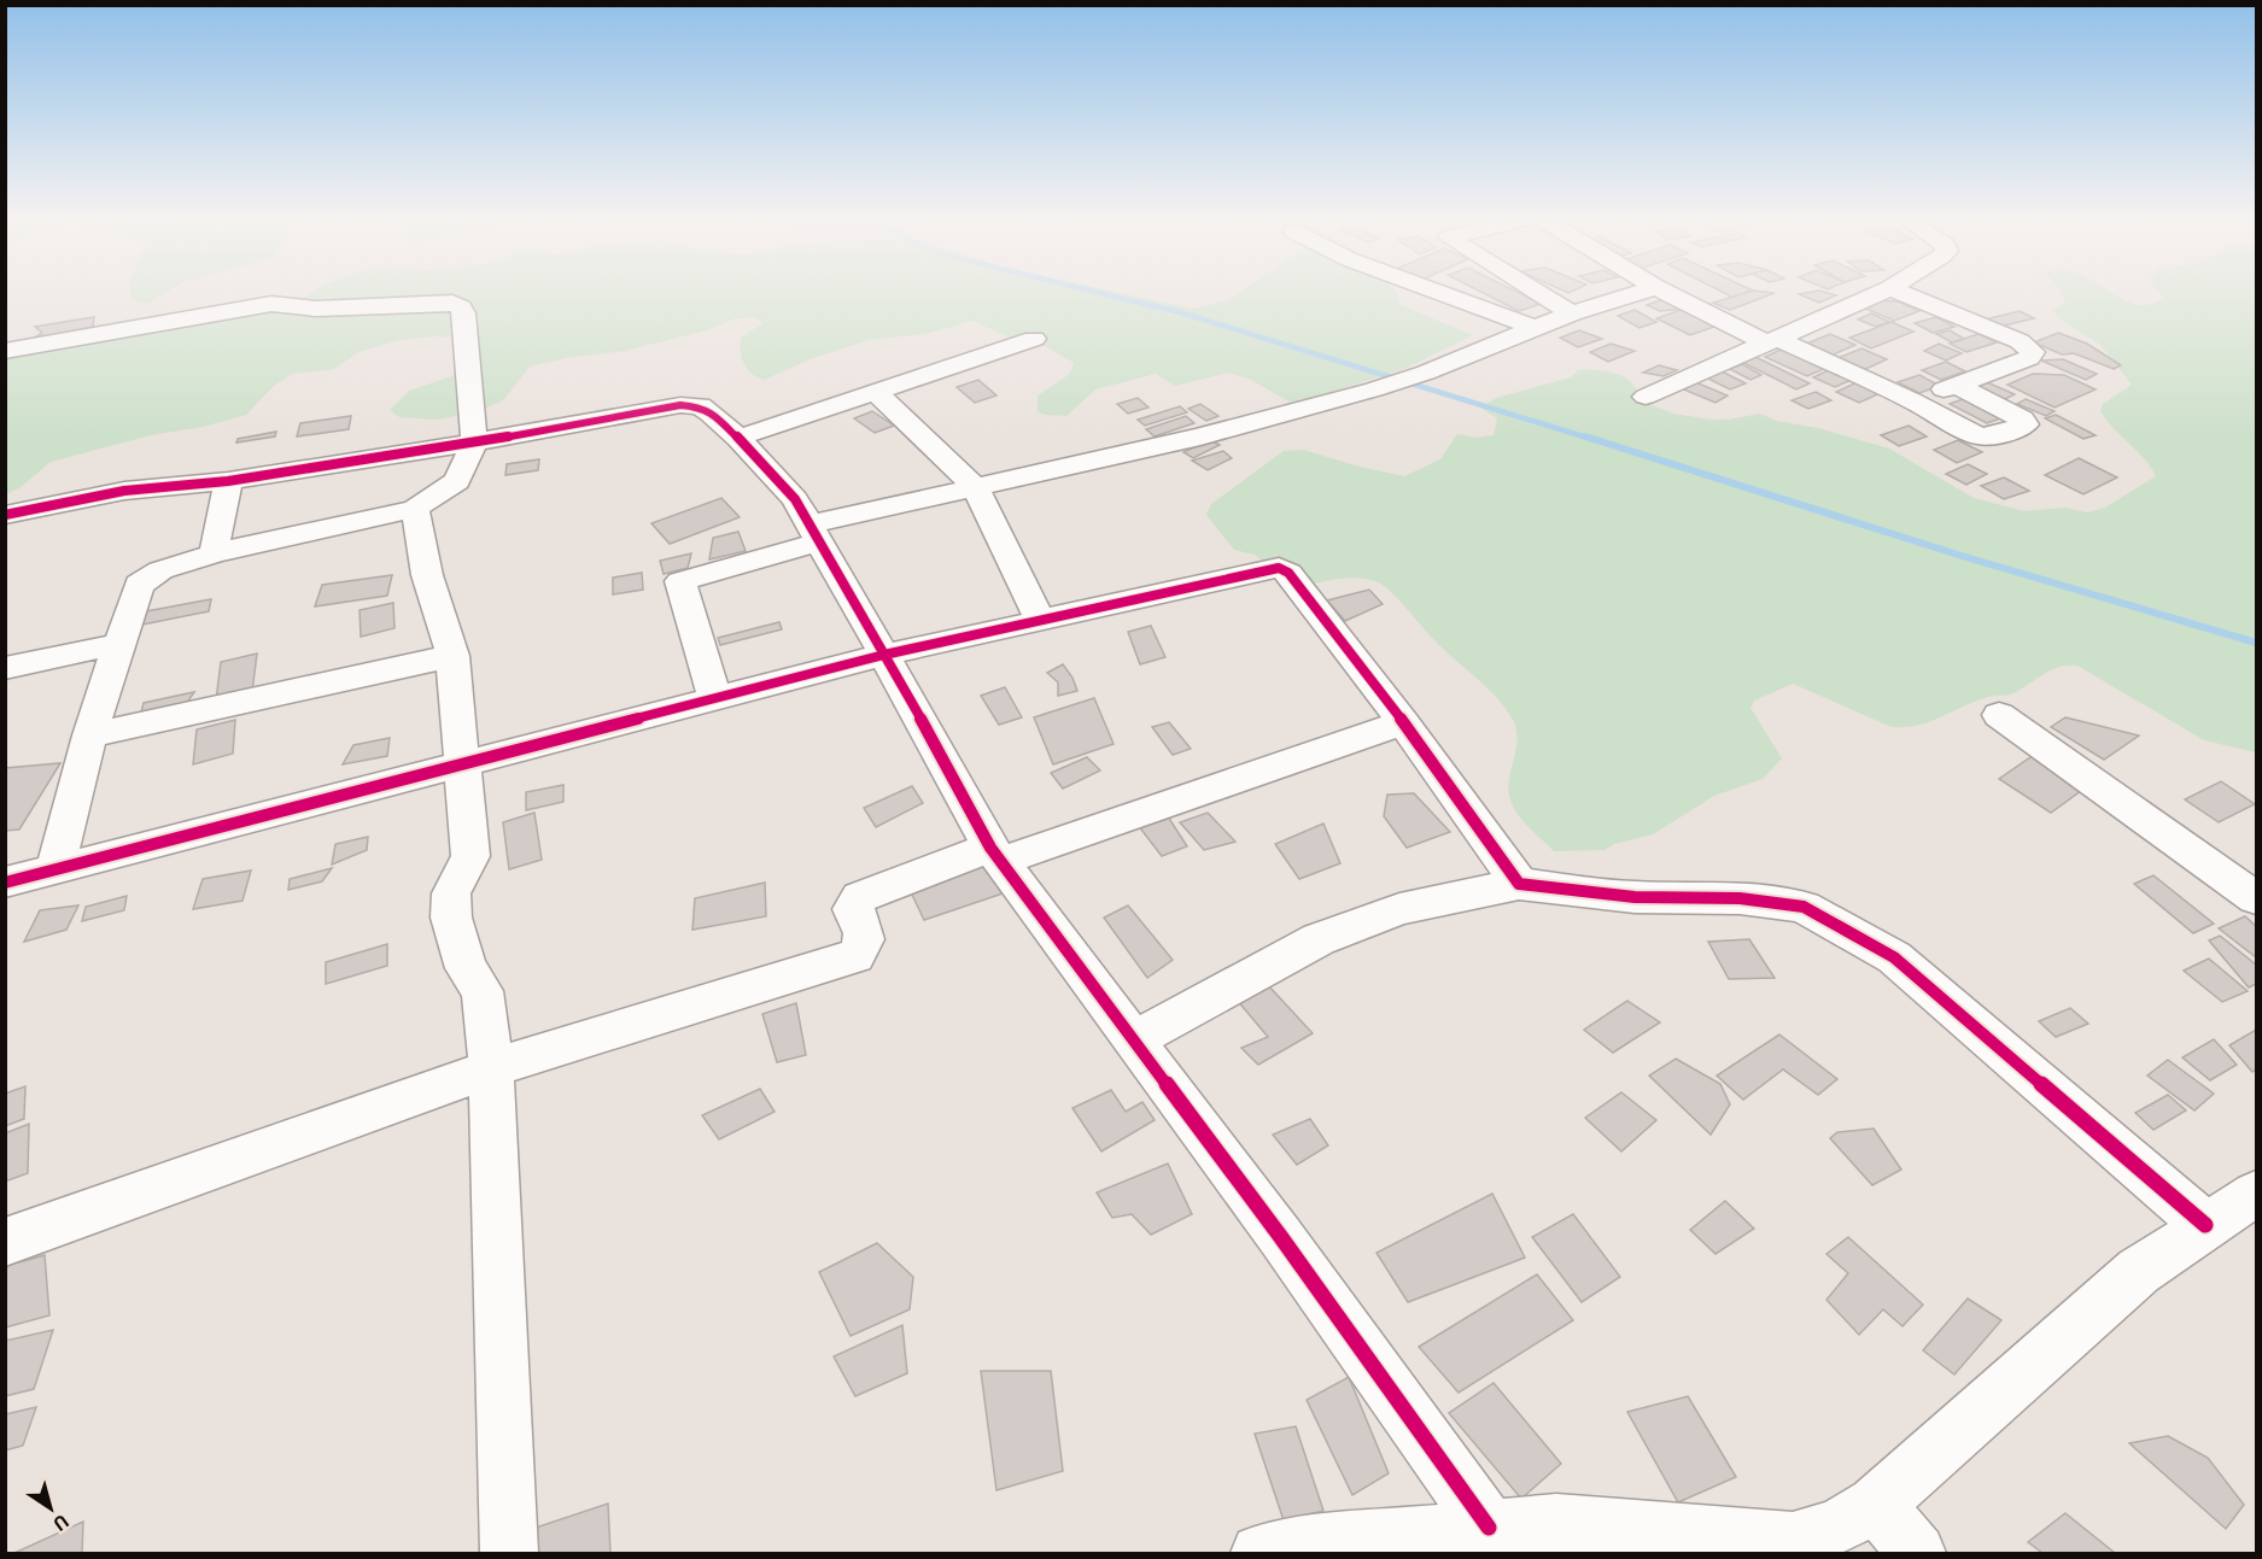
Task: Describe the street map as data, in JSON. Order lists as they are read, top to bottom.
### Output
{
  "north": "bottom right"
}
